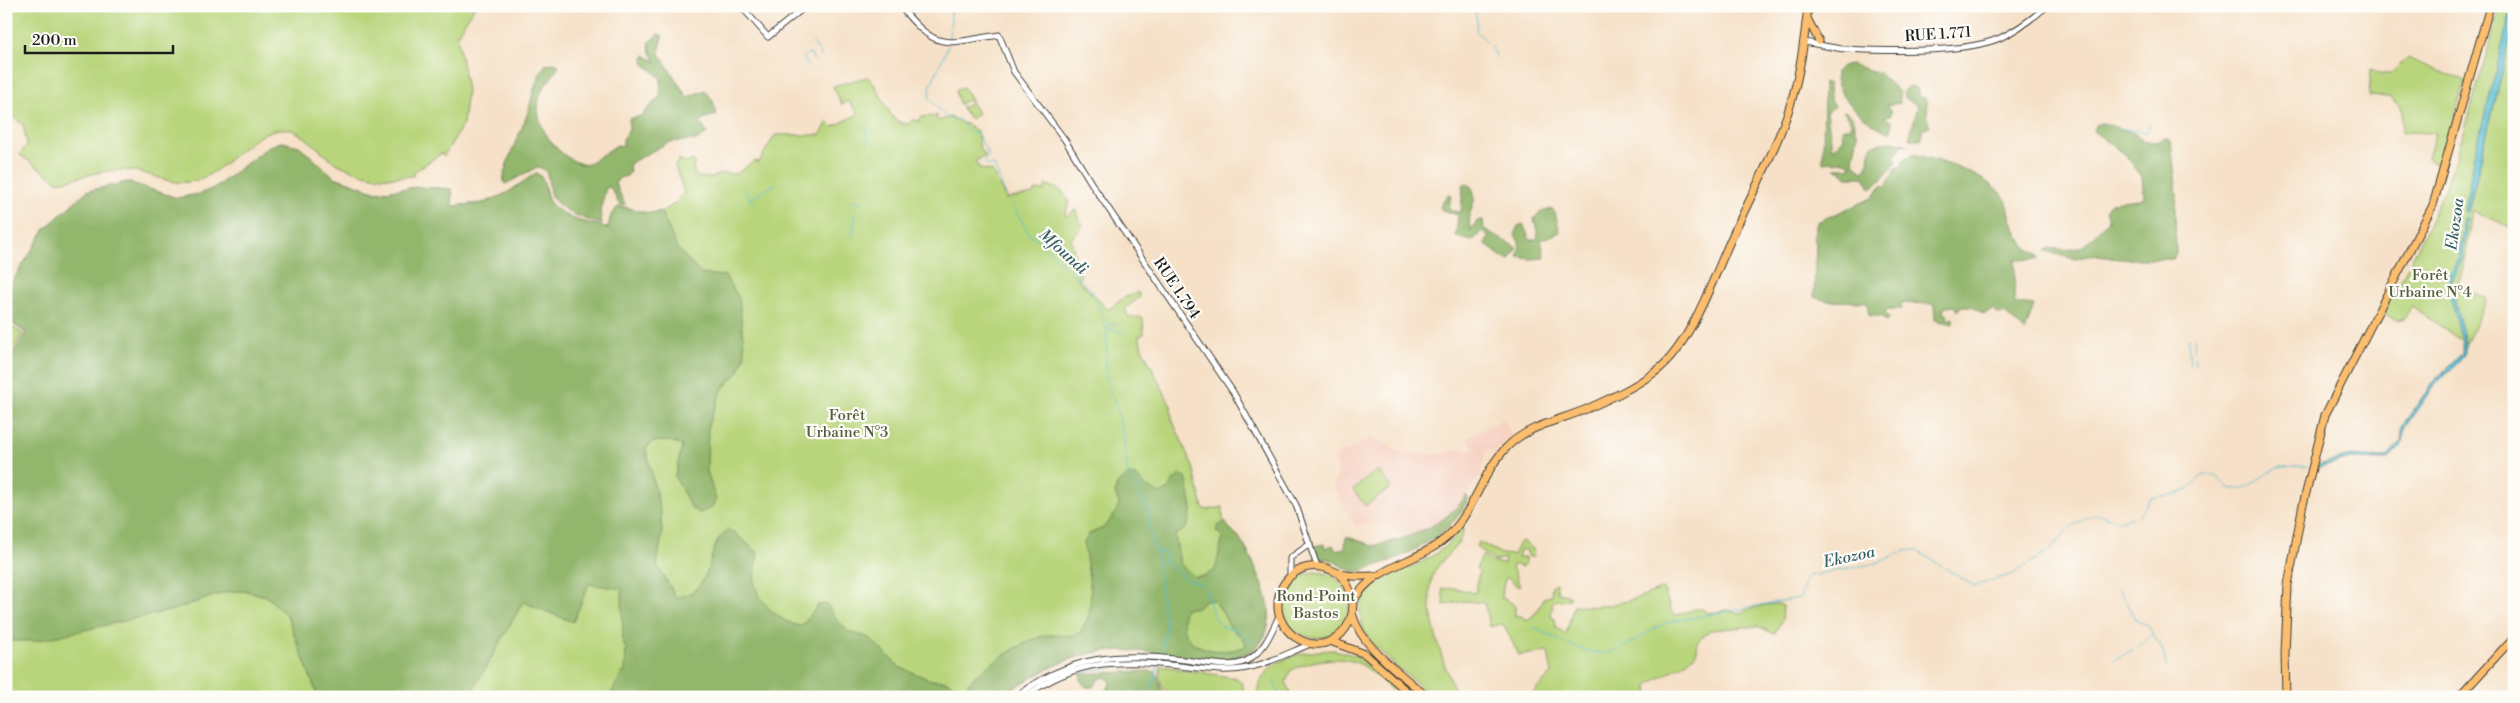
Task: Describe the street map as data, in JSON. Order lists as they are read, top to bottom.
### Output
{
  "streets": {
    "street": ["RUE 1.771", "RUE 1.794"]
  },
  "water": ["Ekozoa", "Mfoundi"],
  "parks": ["Forêt Urbaine N°4", "Forêt Urbaine N°3", "Rond-Point Bastos"],
  "scale_bar": "200 m"
}
